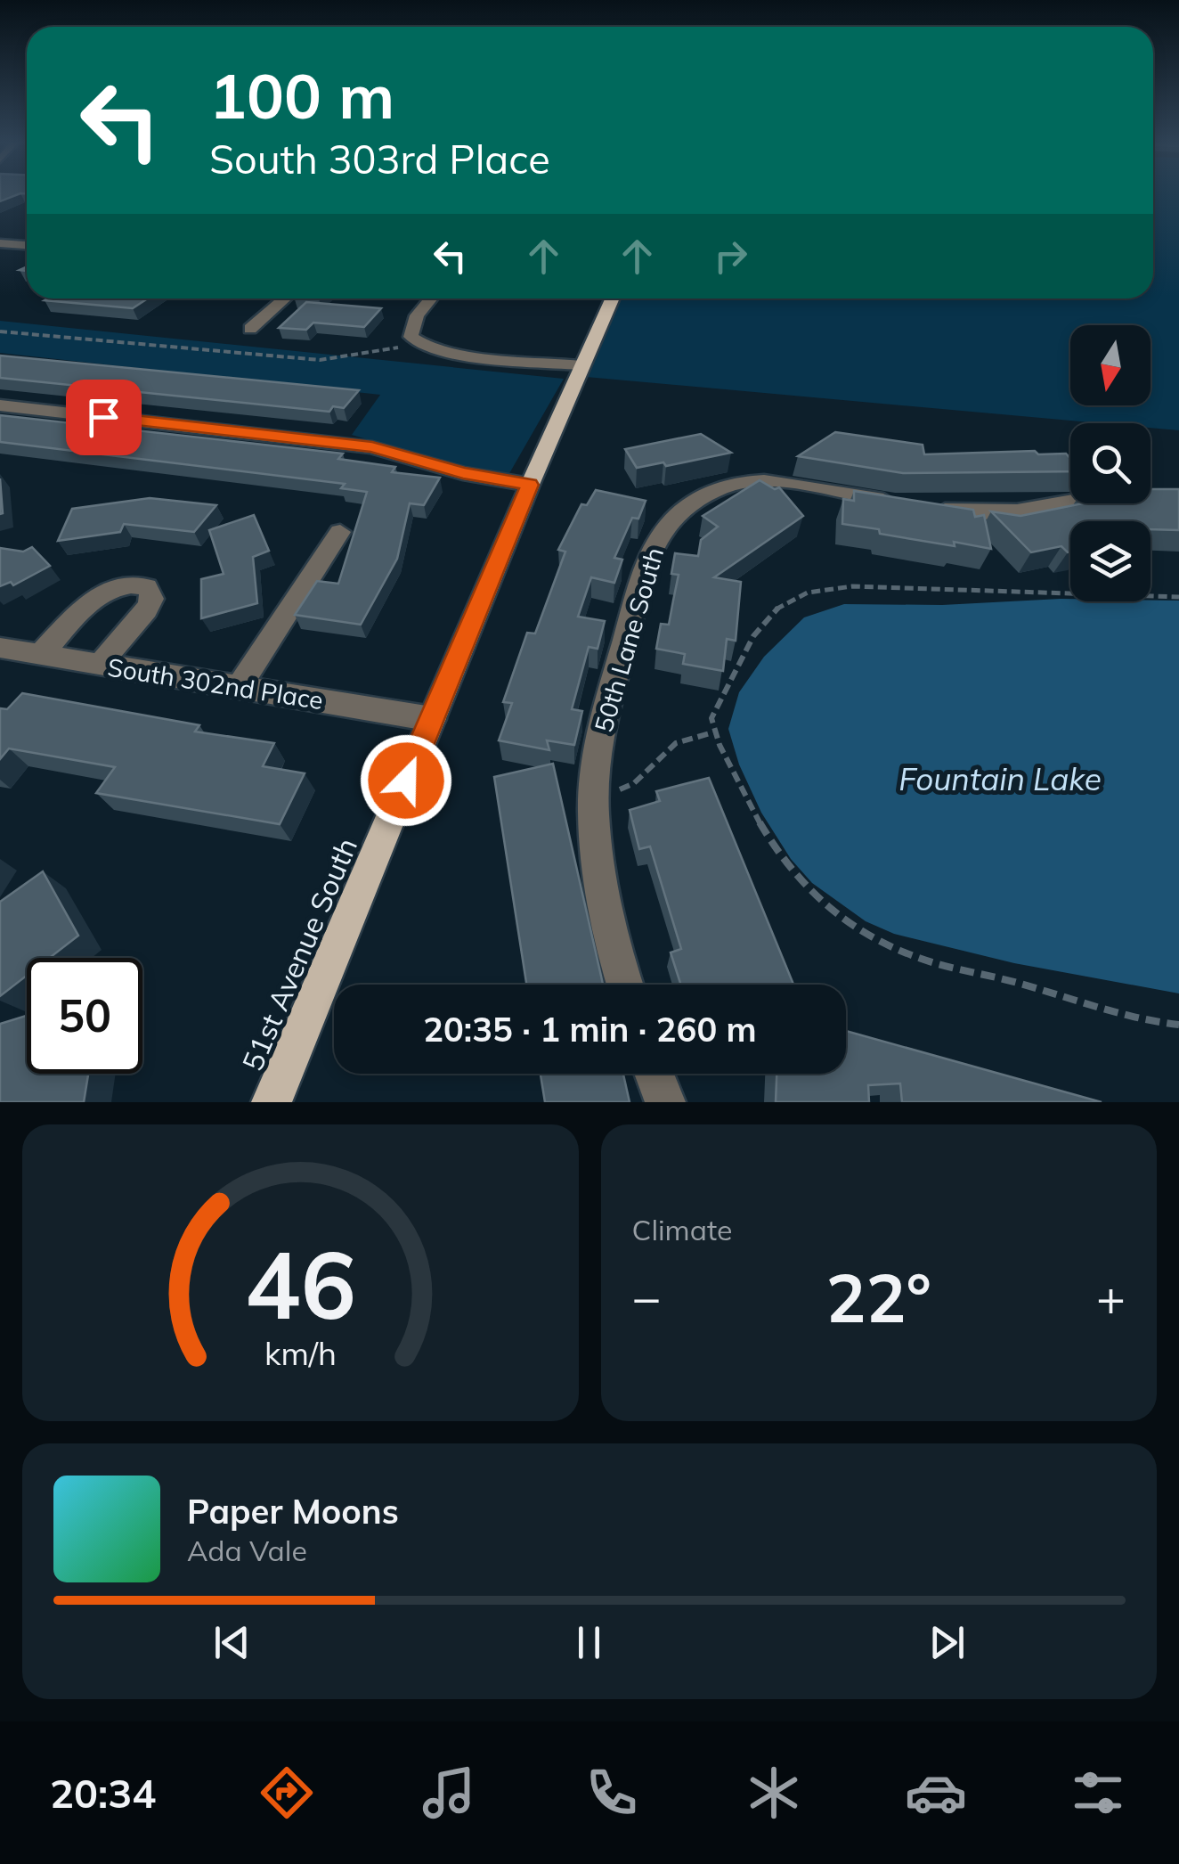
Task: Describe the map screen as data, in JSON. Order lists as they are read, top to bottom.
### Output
{
  "streets": {
    "main road": ["51st Avenue South"],
    "street": ["50th Lane South", "South 302nd Place"]
  },
  "crossings": [
    ["South 302nd Place", "51st Avenue South"]
  ],
  "water": ["Fountain Lake"],
  "north": "bottom",
  "page": {
    "turn": ["100 m", "South 303rd Place"],
    "limit": "50",
    "trip": "20:35 · 1 min · 260 m",
    "tile": "Climate",
    "heat": ["−", "22°", "+"],
    "song": ["Paper Moons", "Ada Vale"],
    "tabs": "20:34",
    "gauge": ["46", "km/h"]
  }
}
